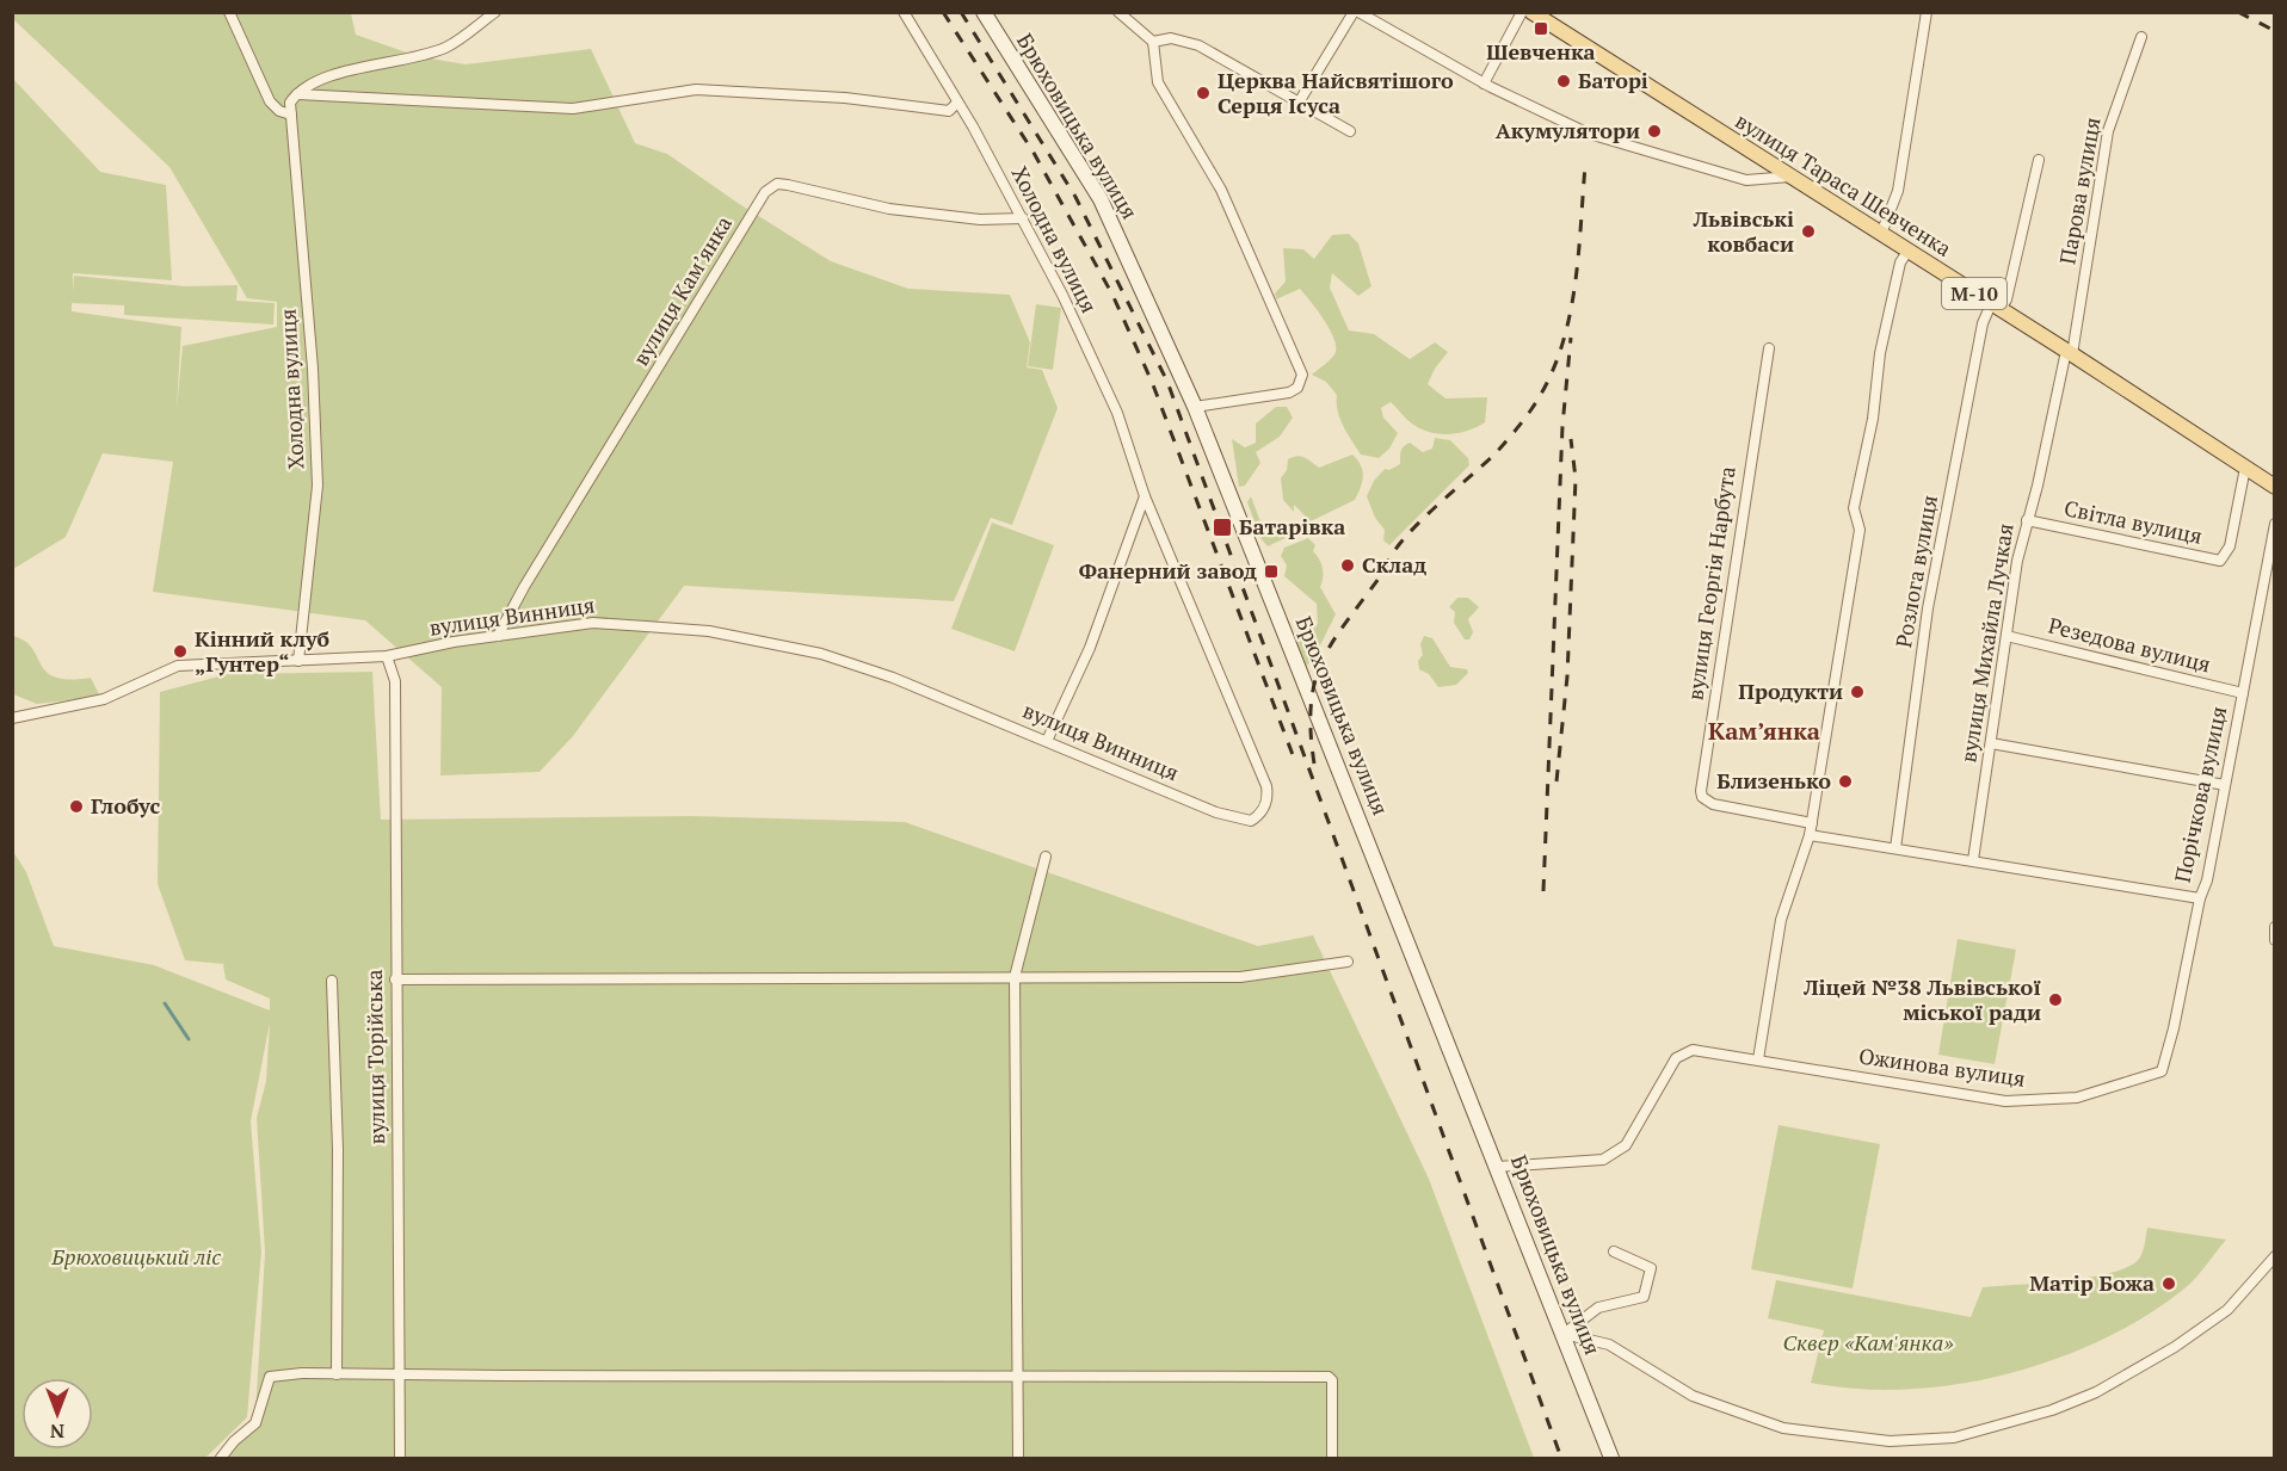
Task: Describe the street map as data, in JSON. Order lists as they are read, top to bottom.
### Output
{
  "streets": {
    "main road": ["Брюховицька вулиця", "вулиця Тараса Шевченка", "М-10"],
    "street": [
      "Парова вулиця",
      "Холодна вулиця",
      "вулиця Камʼянка",
      "Світла вулиця",
      "Розлога вулиця",
      "вулиця Георгія Нарбута",
      "вулиця Винниця",
      "вулиця Михайла Лучкая",
      "Резедова вулиця",
      "Порічкова вулиця",
      "вулиця Торійська",
      "Ожинова вулиця"
    ]
  },
  "crossings": [
    ["Брюховицька вулиця", "Ожинова вулиця"],
    ["вулиця Тараса Шевченка", "Парова вулиця"],
    ["вулиця Тараса Шевченка", "Світла вулиця"],
    ["вулиця Тараса Шевченка", "Розлога вулиця"],
    ["вулиця Тараса Шевченка", "вулиця Михайла Лучкая"],
    ["Парова вулиця", "вулиця Михайла Лучкая"],
    ["Холодна вулиця", "вулиця Камʼянка"],
    ["Холодна вулиця", "вулиця Винниця"],
    ["вулиця Камʼянка", "вулиця Винниця"],
    ["Світла вулиця", "вулиця Михайла Лучкая"],
    ["вулиця Винниця", "вулиця Торійська"],
    ["вулиця Михайла Лучкая", "Резедова вулиця"],
    ["Резедова вулиця", "Порічкова вулиця"],
    ["Порічкова вулиця", "Ожинова вулиця"]
  ],
  "districts": ["Кам’янка"],
  "parks": ["Брюховицький ліс", "Сквер «Кам'янка»"],
  "places": {
    "transit": ["Шевченка", "Батарівка", "Фанерний завод"],
    "other": [
      "Баторі",
      "Церква Найсвятішого Серця Ісуса",
      "Акумулятори",
      "Львівські ковбаси",
      "Склад",
      "Кінний клуб „Гунтер“",
      "Продукти",
      "Близенько",
      "Глобус",
      "Ліцей №38 Львівської міської ради",
      "Матір Божа"
    ]
  },
  "north": "bottom"
}
